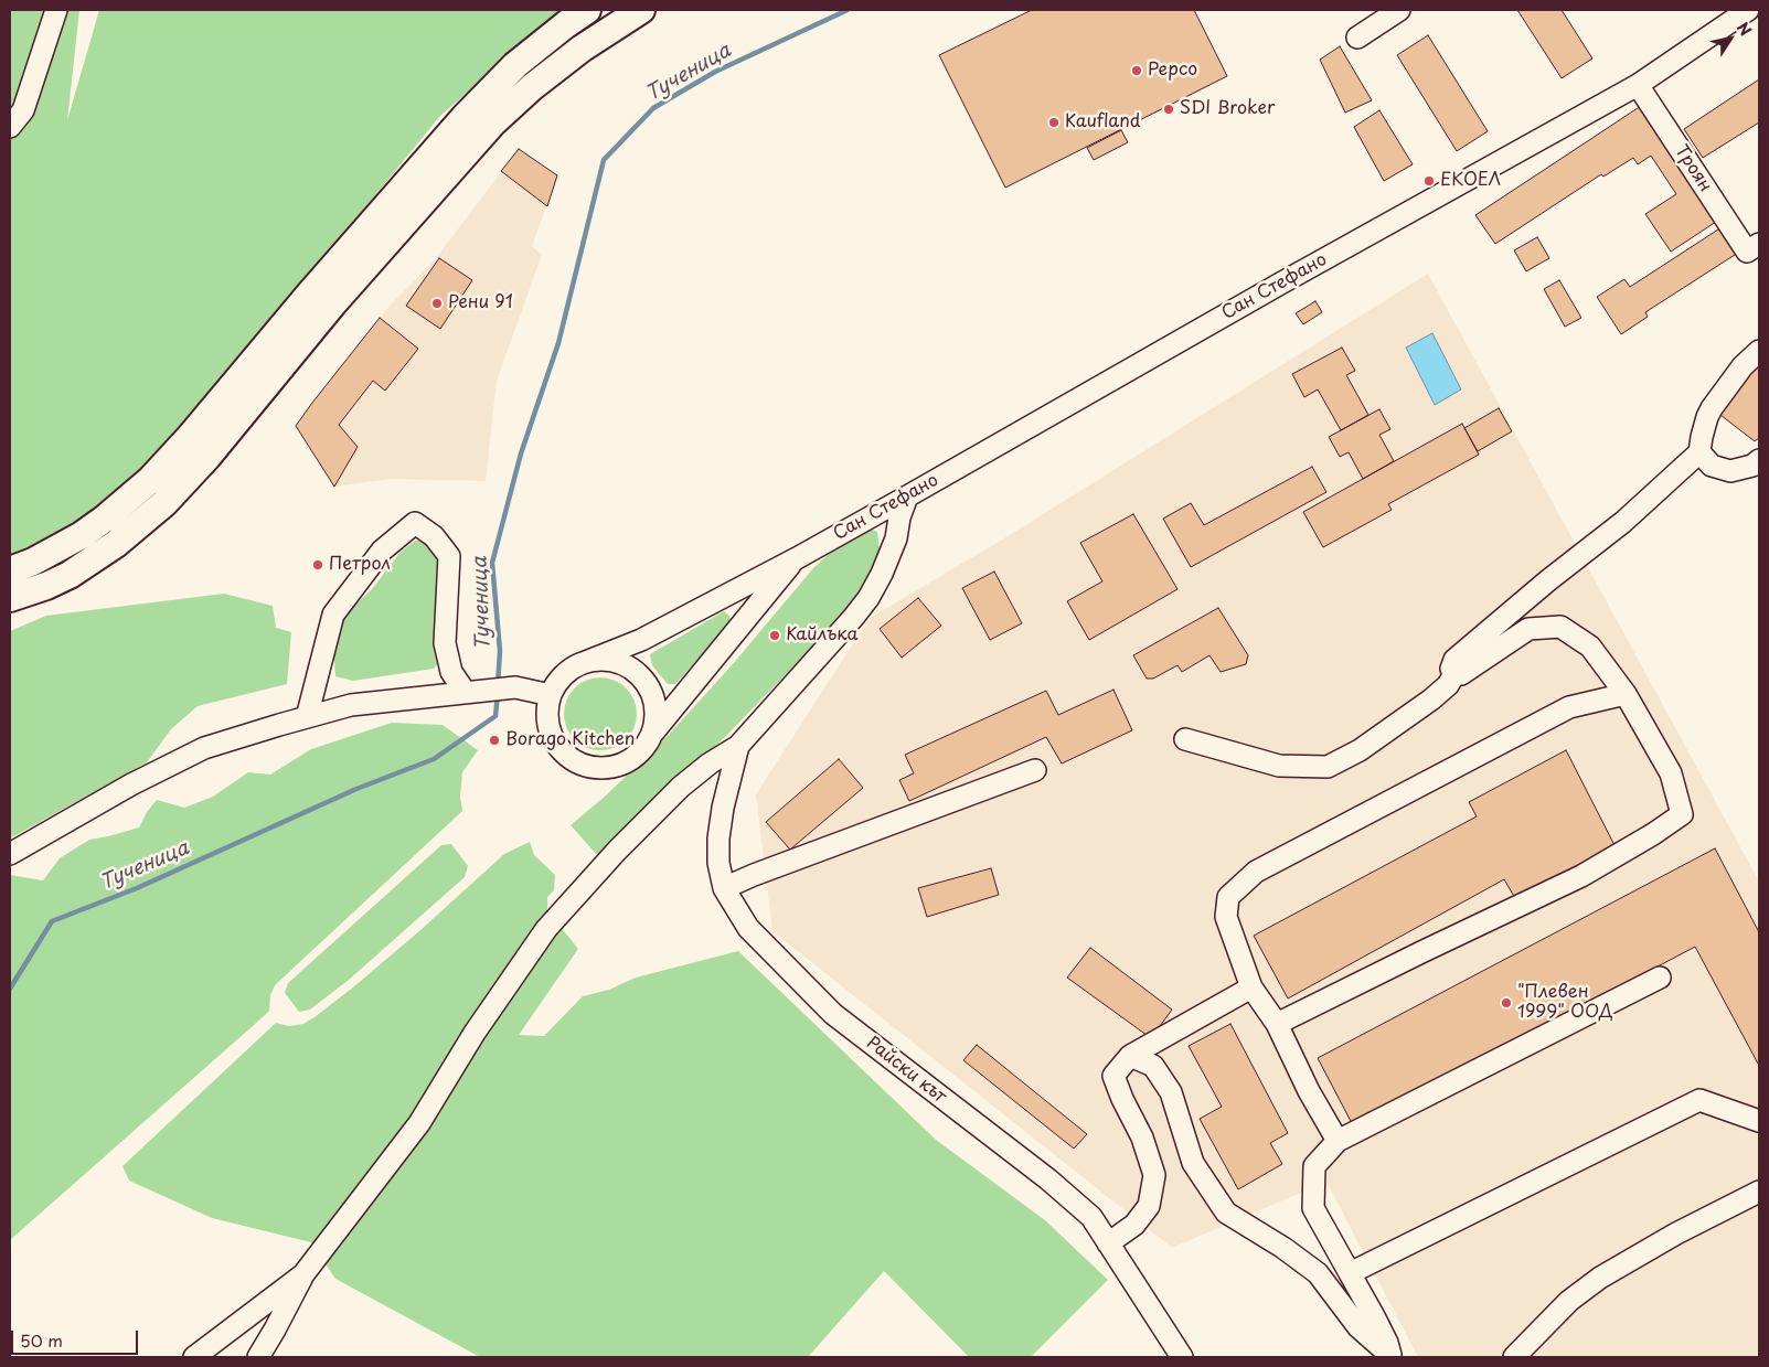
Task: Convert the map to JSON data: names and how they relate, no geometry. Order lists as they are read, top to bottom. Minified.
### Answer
{"streets":{"street":["Троян","Сан Стефано","Райски кът"]},"crossings":[["Троян","Сан Стефано"]],"water":["Тученица"],"places":["Pepco","SDI Broker","Kaufland","ЕКОЕЛ","Рени 91","Петрол","Кайлъка","Borago Kitchen","\"Плевен 1999\" ООД"],"scale_bar":"50 m","north":"top right"}
